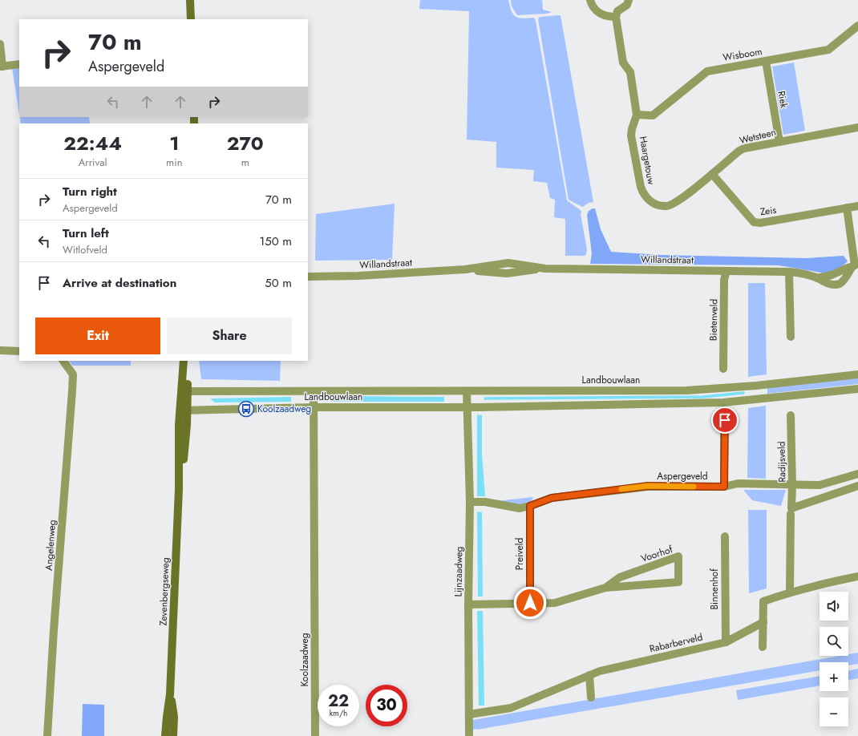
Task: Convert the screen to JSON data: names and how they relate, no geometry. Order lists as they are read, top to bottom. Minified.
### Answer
{"streets":{"street":["Wisboom","Riek","Wetsteen","Haargetouw","Zeis","Willandstraat","Bietenveld","Landbouwlaan","Radijsveld","Aspergeveld","Angelenweg","Preiveld","Voorhof","Lijnzaadweg","Binnenhof","Zevenbergseweg","Rabarberveld","Koolzaadweg"]},"crossings":[["Wisboom","Riek"],["Wisboom","Haargetouw"],["Riek","Wetsteen"],["Wetsteen","Haargetouw"],["Wetsteen","Zeis"],["Willandstraat","Bietenveld"],["Landbouwlaan","Lijnzaadweg"],["Landbouwlaan","Zevenbergseweg"],["Landbouwlaan","Koolzaadweg"],["Radijsveld","Aspergeveld"],["Aspergeveld","Preiveld"],["Aspergeveld","Lijnzaadweg"],["Preiveld","Voorhof"],["Voorhof","Lijnzaadweg"],["Lijnzaadweg","Rabarberveld"],["Binnenhof","Rabarberveld"]],"places":{"bus stop":["Koolzaadweg"]},"page":{"turn":["70 m","Aspergeveld"],"eta":["22:44","Arrival","1","min","270","m"],"list":[{"name":"Turn right","note":"Aspergeveld","value":"70 m"},{"name":"Turn left","note":"Witlofveld","value":"150 m"},{"name":"Arrive at destination","value":"50 m"}],"buttons":["Exit","Share"],"map_buttons":["+","−"],"speed":"22 km/h","limit":"30"}}
